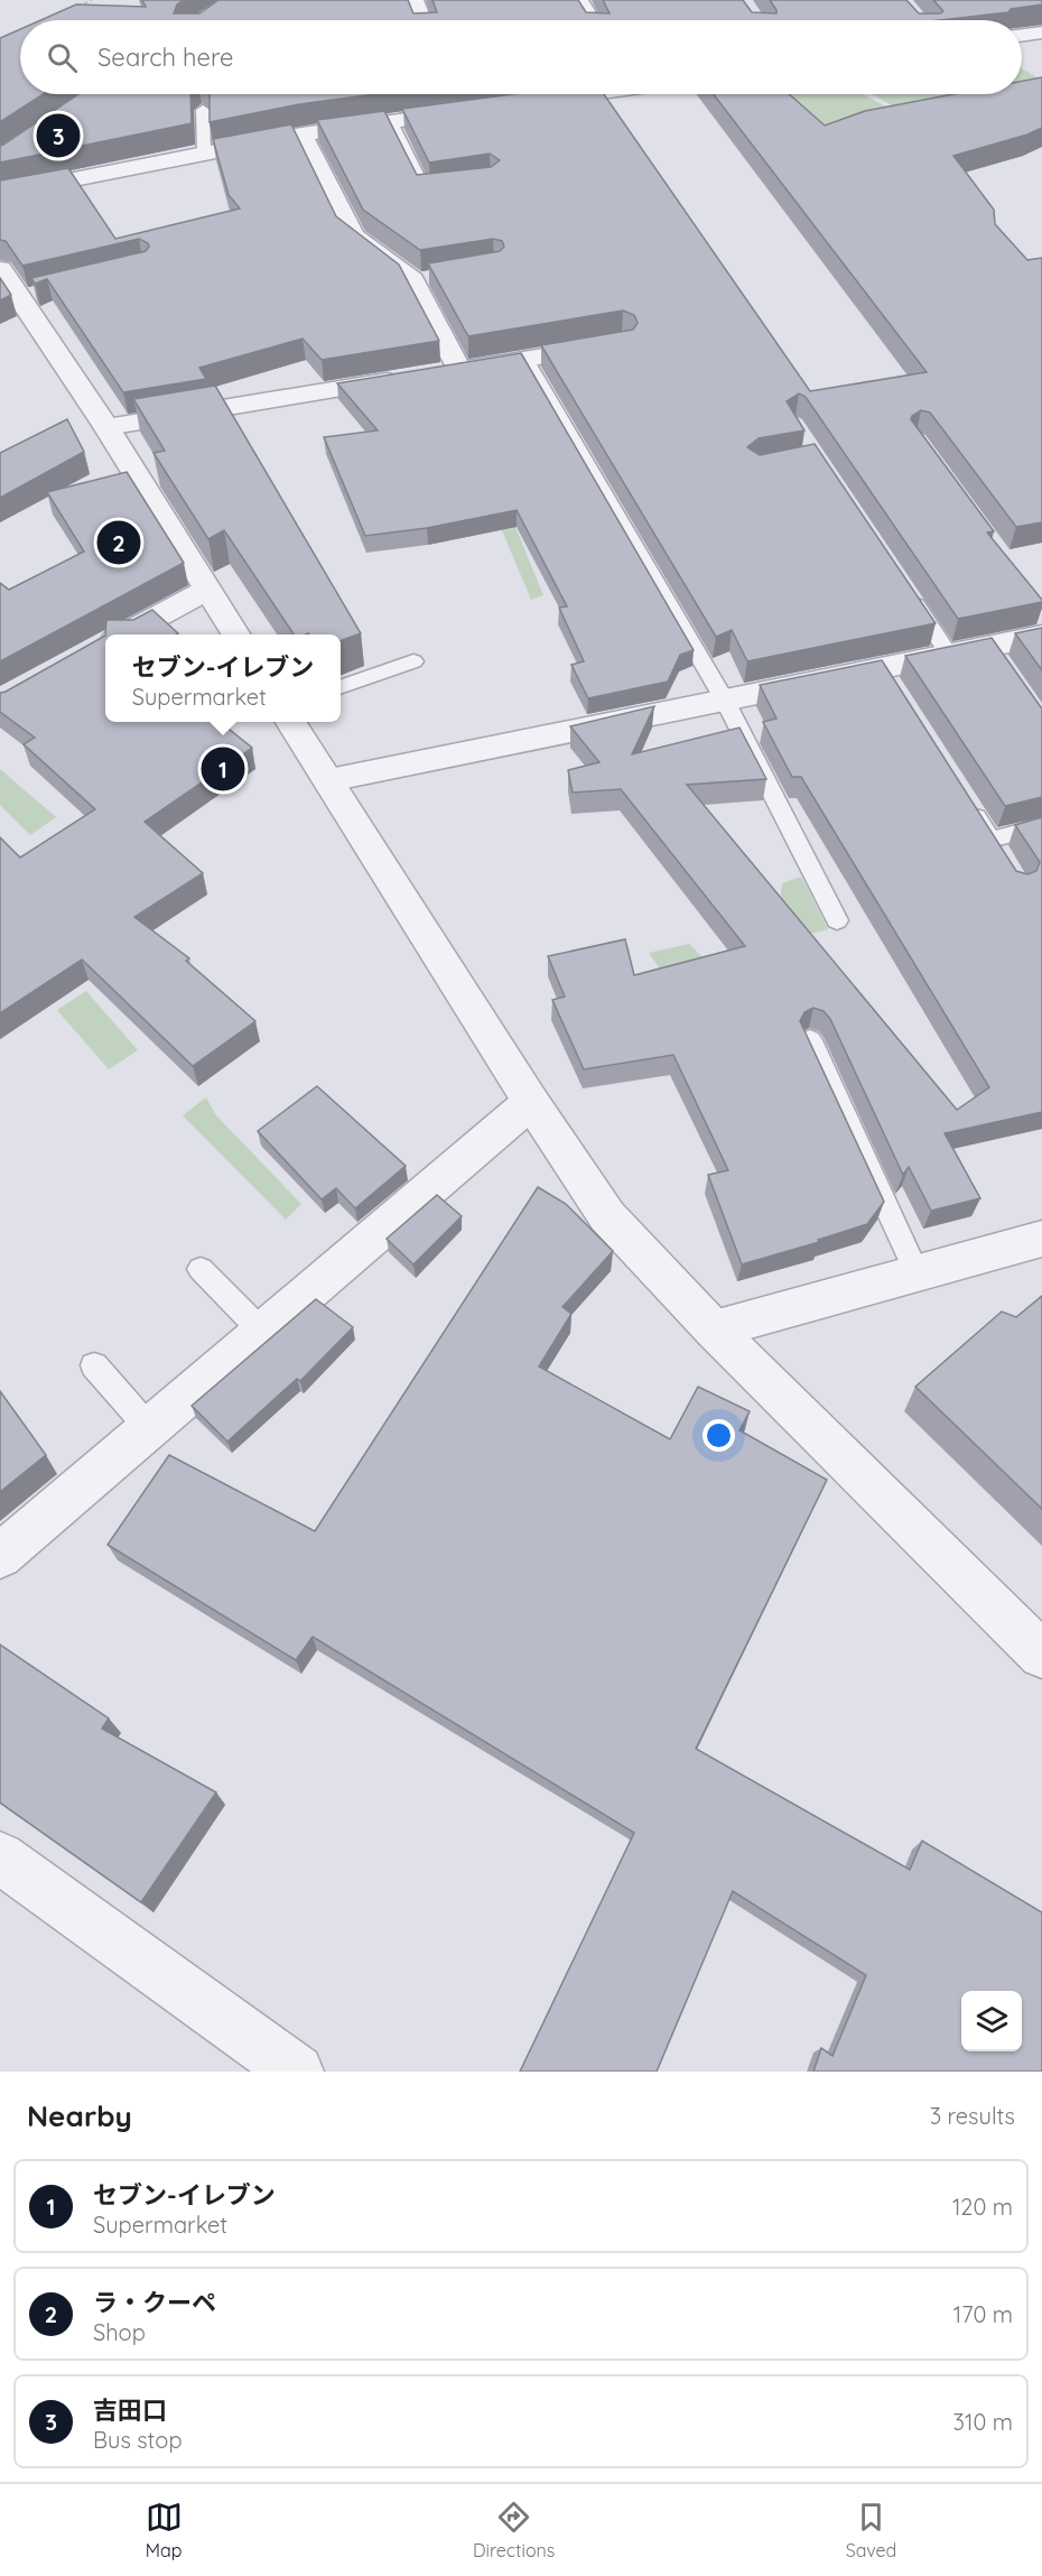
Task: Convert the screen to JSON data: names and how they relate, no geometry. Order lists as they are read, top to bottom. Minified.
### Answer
{"page":{"search":"Search here","pins":["3","2","1"],"popup":["セブン-イレブン","Supermarket"],"heading":["Nearby","3 results"],"list":[{"mark":"1","name":"セブン-イレブン","note":"Supermarket","value":"120 m"},{"mark":"2","name":"ラ・クーペ","note":"Shop","value":"170 m"},{"mark":"3","name":"吉田口","note":"Bus stop","value":"310 m"}],"nav":["Map","Directions","Saved"]}}
